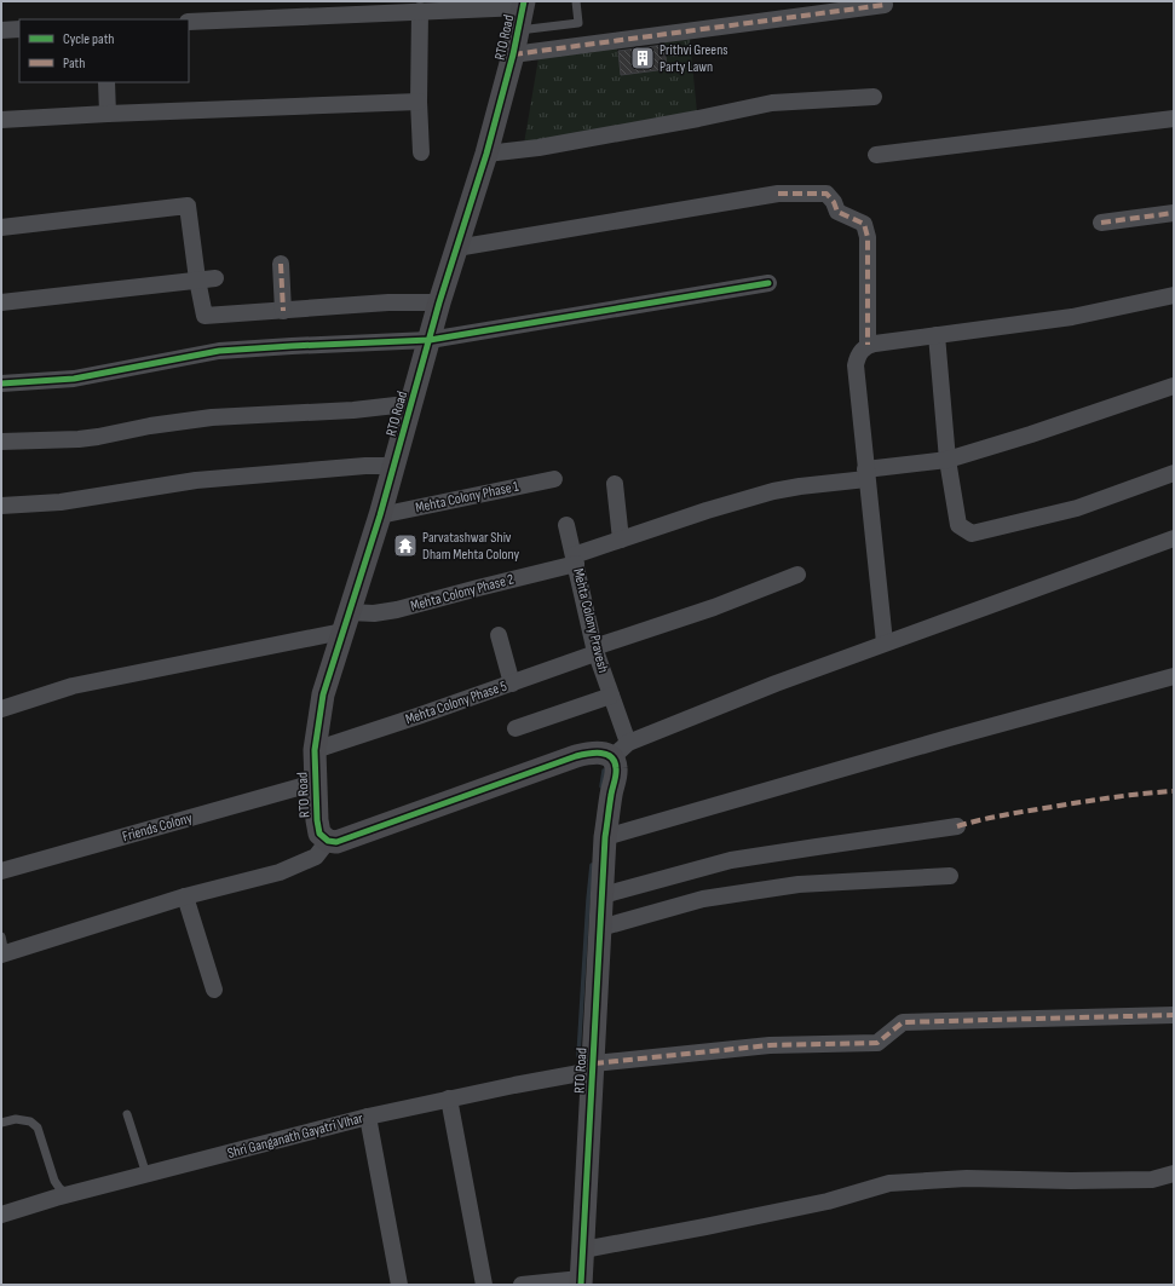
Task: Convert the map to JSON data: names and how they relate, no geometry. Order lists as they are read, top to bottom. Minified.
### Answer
{"streets":{"street":["RTO Road","Mehta Colony Phase 1","Mehta Colony Phase 2","Mehta Colony Pravesh","Mehta Colony Phase 5","Friends Colony","Shri Ganganath Gayatri VIhar"]},"crossings":[["RTO Road","Mehta Colony Phase 1"],["RTO Road","Mehta Colony Phase 2"],["RTO Road","Mehta Colony Pravesh"],["RTO Road","Mehta Colony Phase 5"],["RTO Road","Friends Colony"],["RTO Road","Shri Ganganath Gayatri VIhar"],["Mehta Colony Phase 2","Mehta Colony Pravesh"],["Mehta Colony Pravesh","Mehta Colony Phase 5"]],"places":{"building":["Prithvi Greens Party Lawn"],"temple":["Parvatashwar Shiv Dham Mehta Colony"]},"legend":["Cycle path","Path"]}
